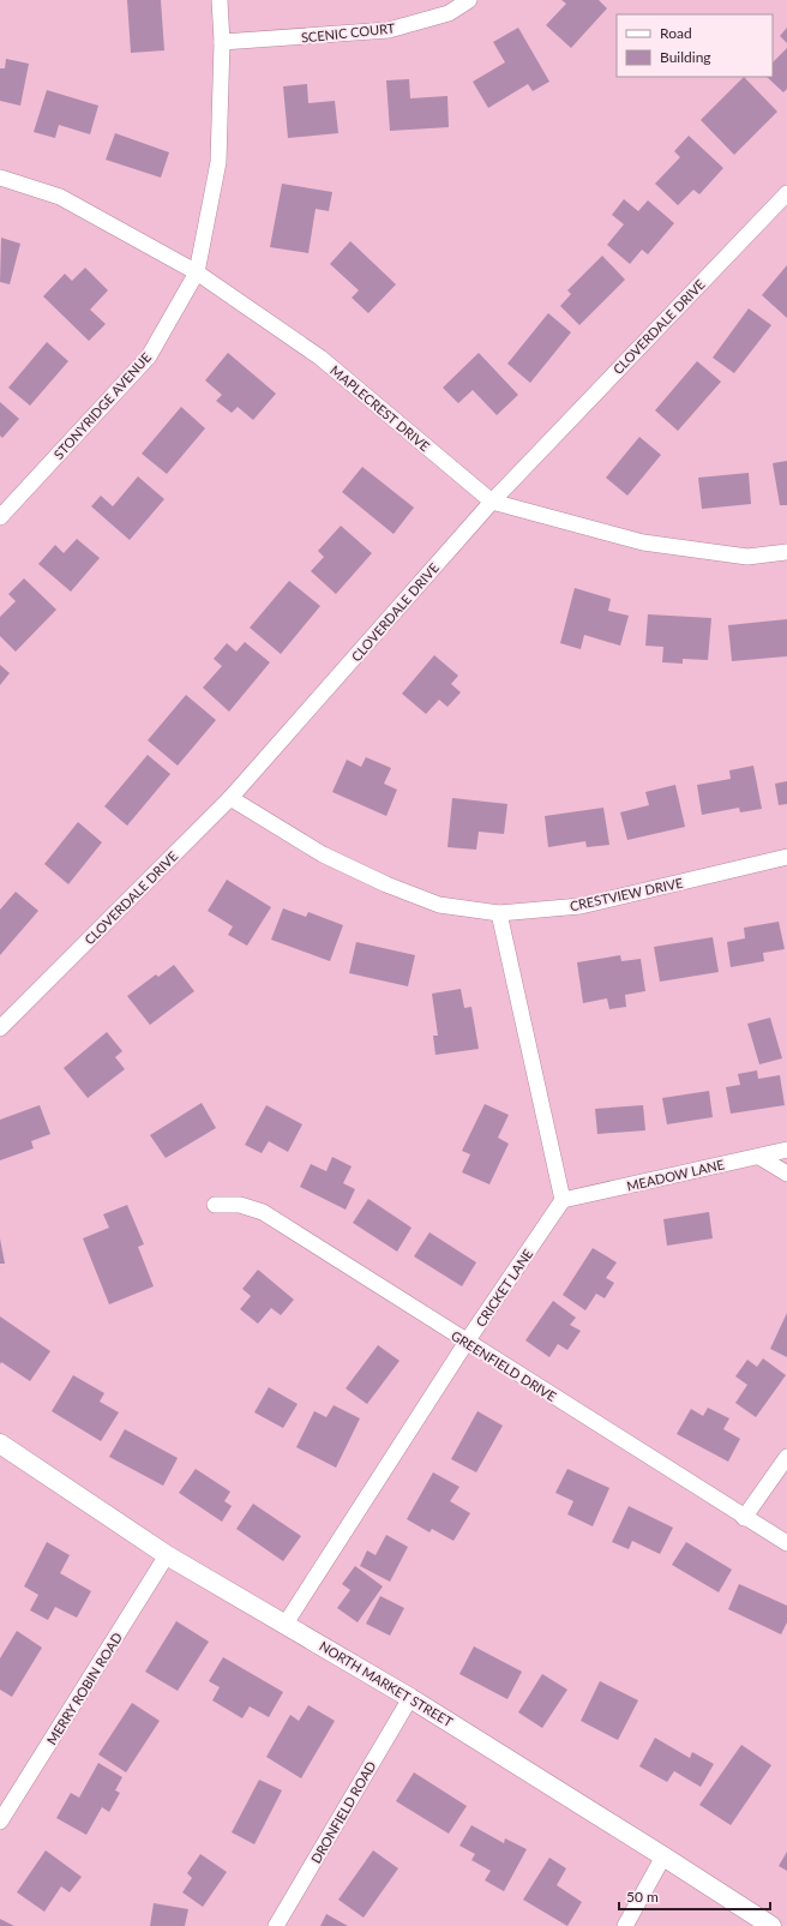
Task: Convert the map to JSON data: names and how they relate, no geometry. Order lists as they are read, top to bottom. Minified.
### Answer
{"streets":{"street":["SCENIC COURT","CLOVERDALE DRIVE","STONYRIDGE AVENUE","MAPLECREST DRIVE","CRESTVIEW DRIVE","MEADOW LANE","CRICKET LANE","GREENFIELD DRIVE","NORTH MARKET STREET","MERRY ROBIN ROAD","DRONFIELD ROAD"]},"crossings":[["SCENIC COURT","STONYRIDGE AVENUE"],["CLOVERDALE DRIVE","MAPLECREST DRIVE"],["CLOVERDALE DRIVE","CRESTVIEW DRIVE"],["STONYRIDGE AVENUE","MAPLECREST DRIVE"],["MEADOW LANE","CRICKET LANE"],["CRICKET LANE","GREENFIELD DRIVE"],["CRICKET LANE","NORTH MARKET STREET"],["NORTH MARKET STREET","MERRY ROBIN ROAD"],["NORTH MARKET STREET","DRONFIELD ROAD"]],"legend":["Road","Building"],"scale_bar":"50 m"}
